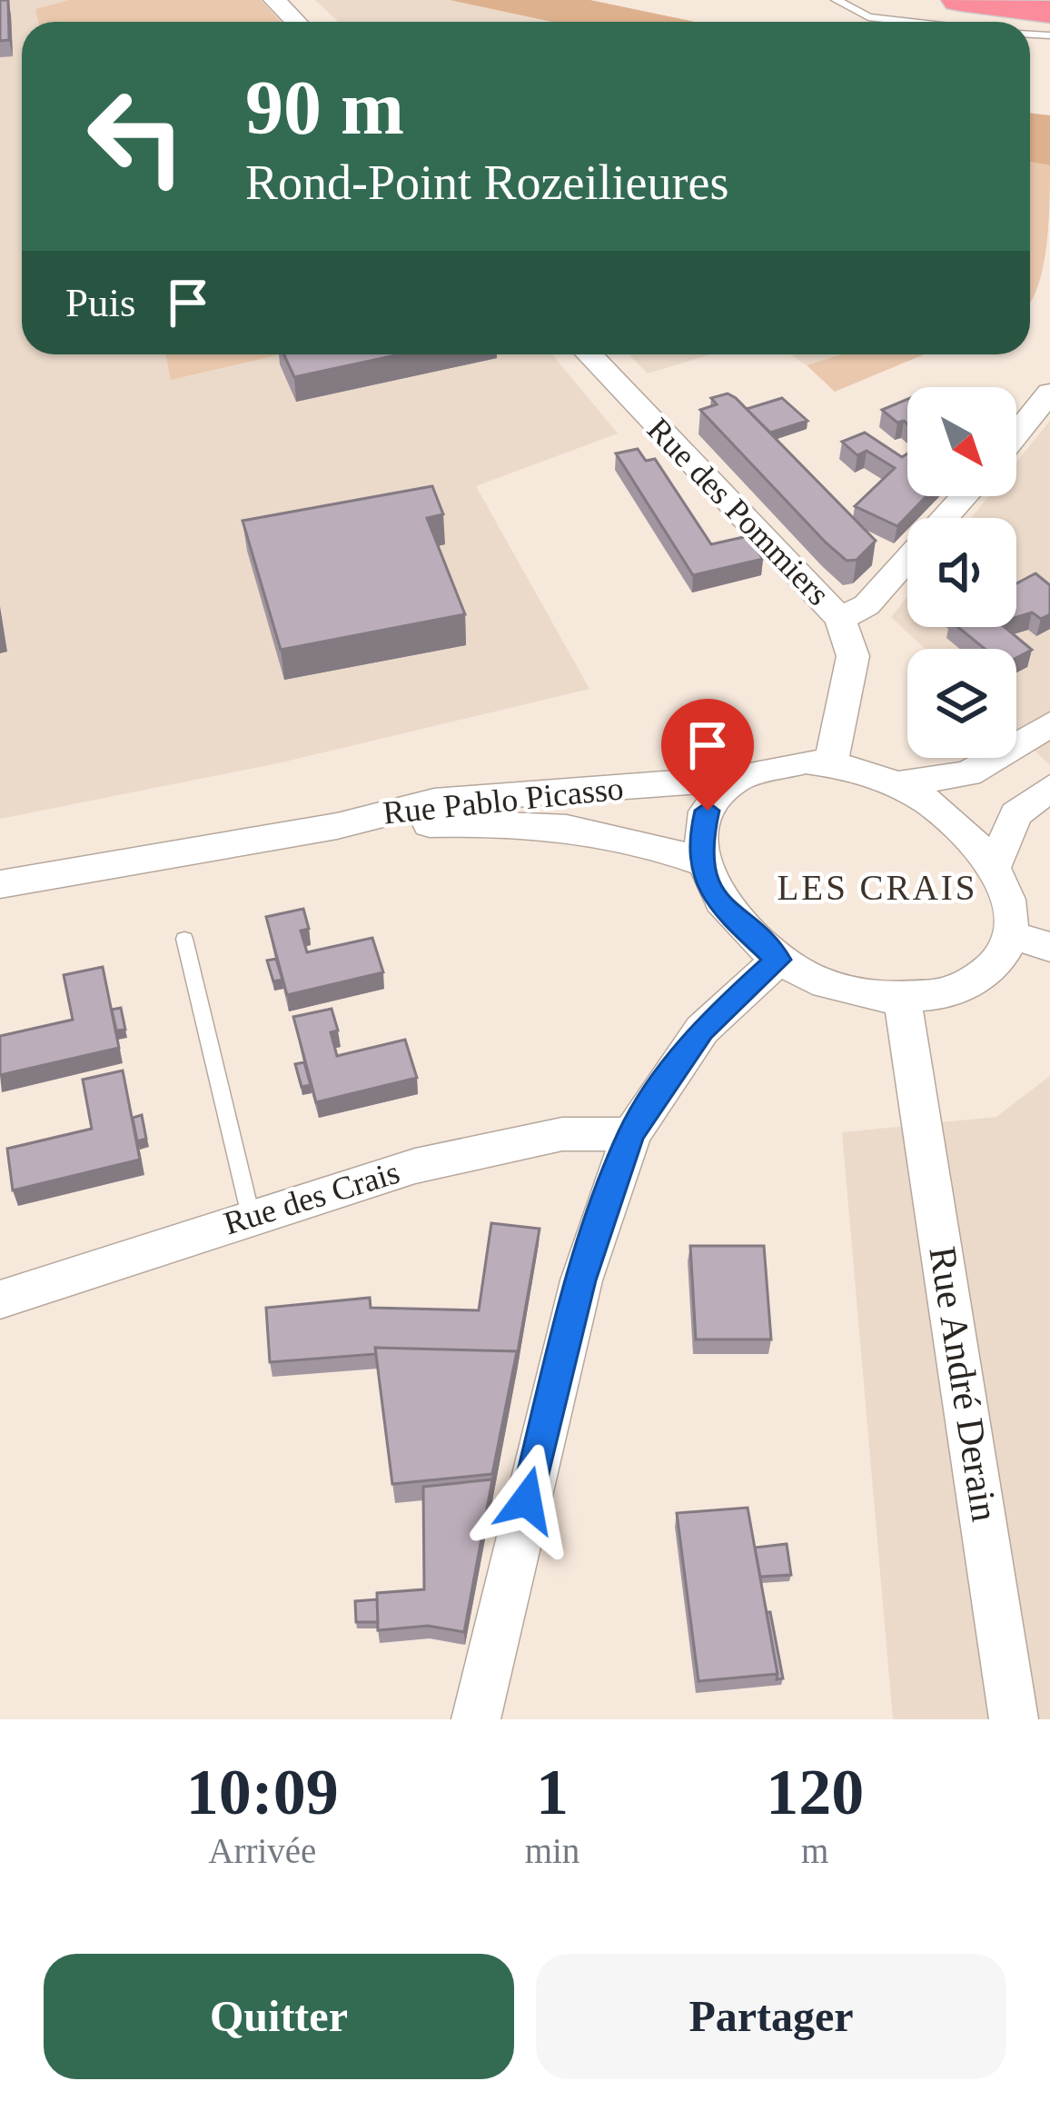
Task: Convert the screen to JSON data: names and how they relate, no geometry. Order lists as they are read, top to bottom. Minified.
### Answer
{"streets":{"street":["Rue des Pommiers","Rue Pablo Picasso","Rue des Crais","Rue André Derain"]},"crossings":[["Rue des Pommiers","Rue Pablo Picasso"],["Rue des Pommiers","Rue André Derain"],["Rue Pablo Picasso","Rue André Derain"]],"districts":["LES CRAIS"],"north":"bottom right","page":{"turn":["90 m","Rond-Point Rozeilieures"],"then":"Puis","eta":["10:09","Arrivée","1","min","120","m"],"buttons":["Quitter","Partager"]}}
